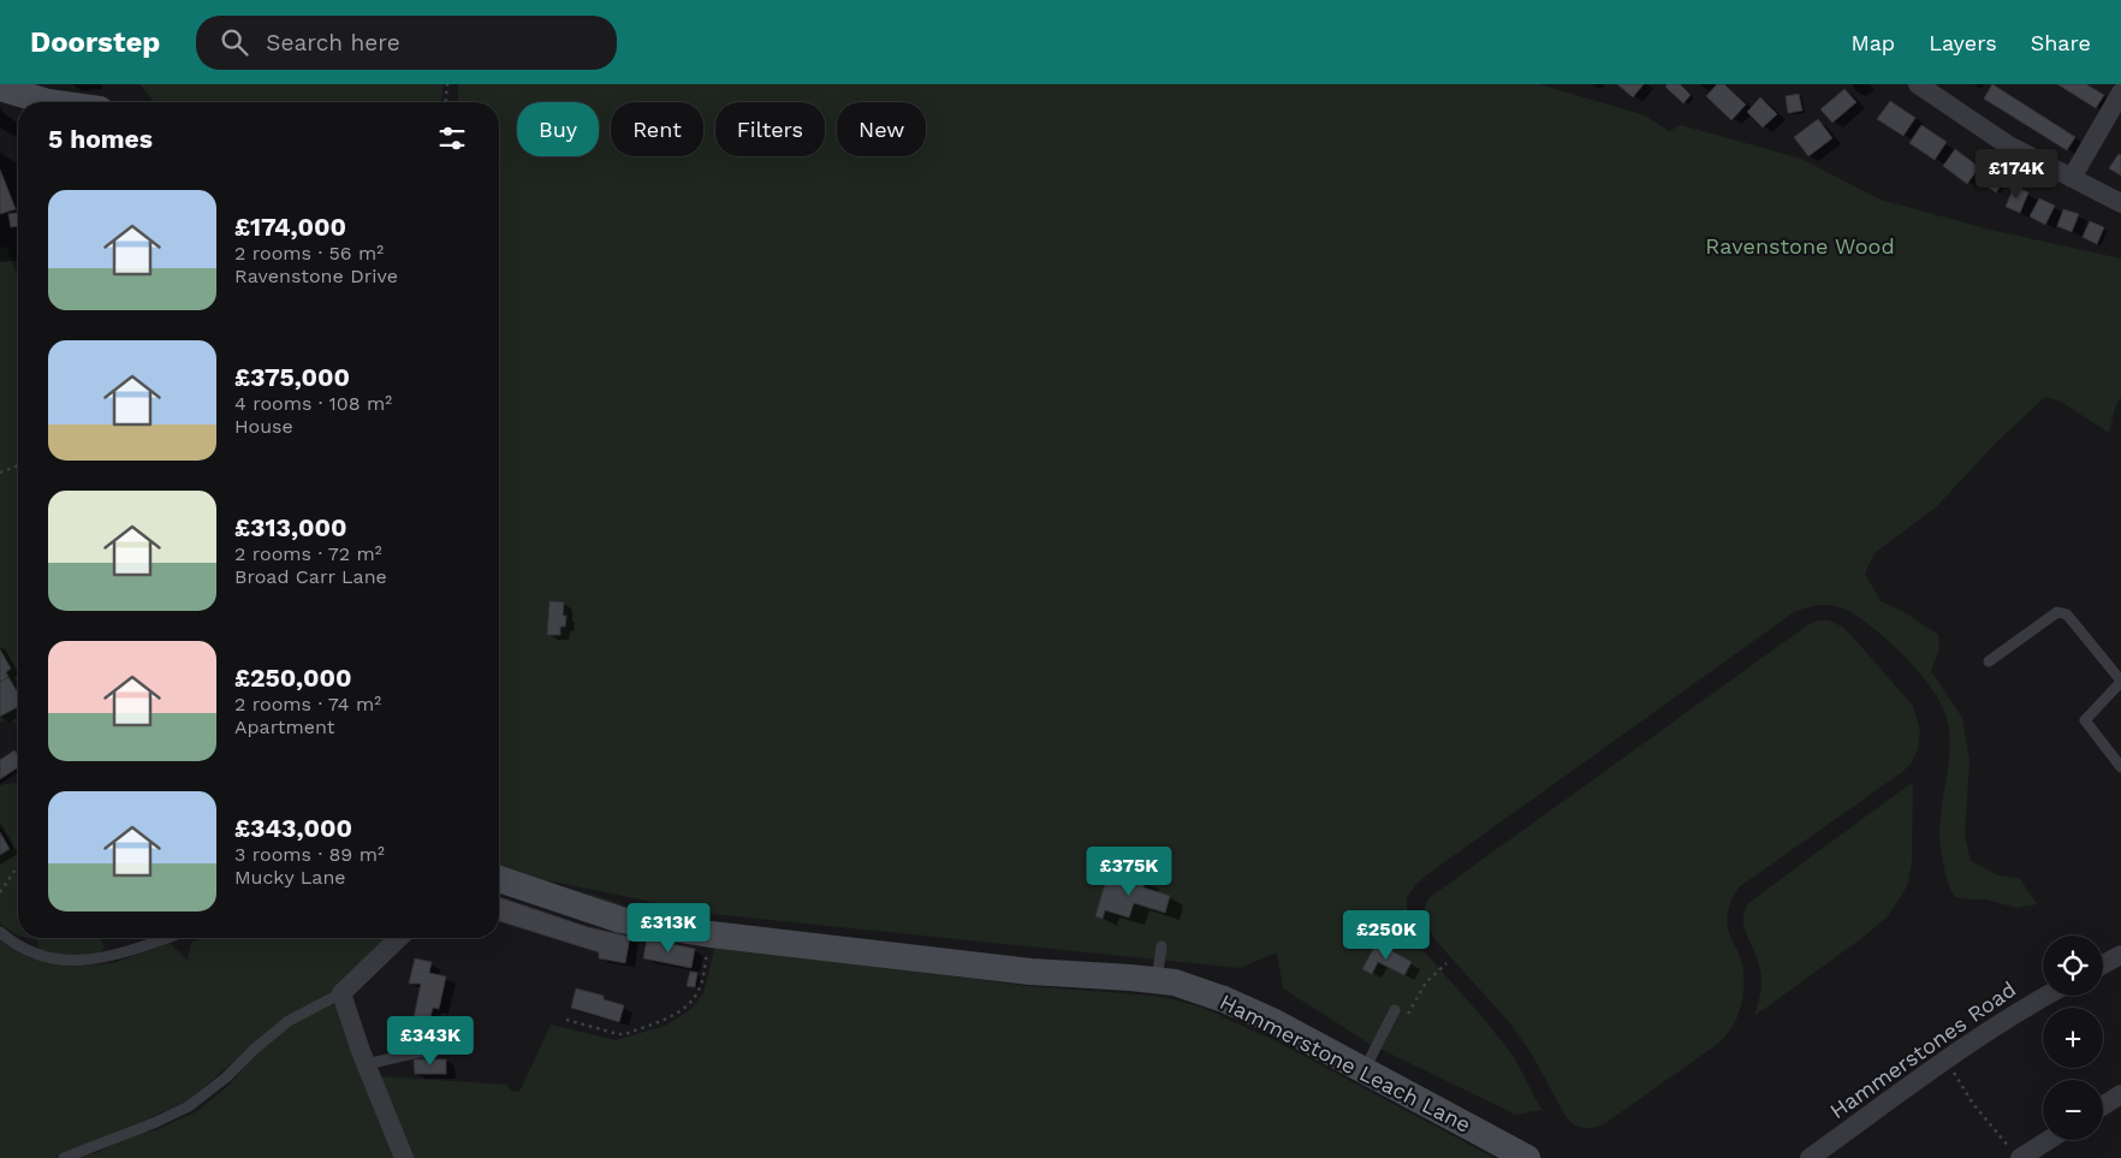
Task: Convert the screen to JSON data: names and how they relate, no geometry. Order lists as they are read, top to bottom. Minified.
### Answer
{"streets":{"street":["Hammerstones Road","Hammerstone Leach Lane"]},"parks":["Ravenstone Wood"],"page":{"header":"Doorstep","search":"Search here","nav":["Map","Layers","Share"],"chip":["Buy","Rent","Filters","New"],"heading":"5 homes","price":["£174K","£375K","£313K","£250K","£343K"],"list":[{"name":"£174,000","note":"2 rooms · 56 m² · Ravenstone Drive"},{"name":"£375,000","note":"4 rooms · 108 m² · House"},{"name":"£313,000","note":"2 rooms · 72 m² · Broad Carr Lane"},{"name":"£250,000","note":"2 rooms · 74 m² · Apartment"},{"name":"£343,000","note":"3 rooms · 89 m² · Mucky Lane"}],"map_buttons":["+","−"]}}
